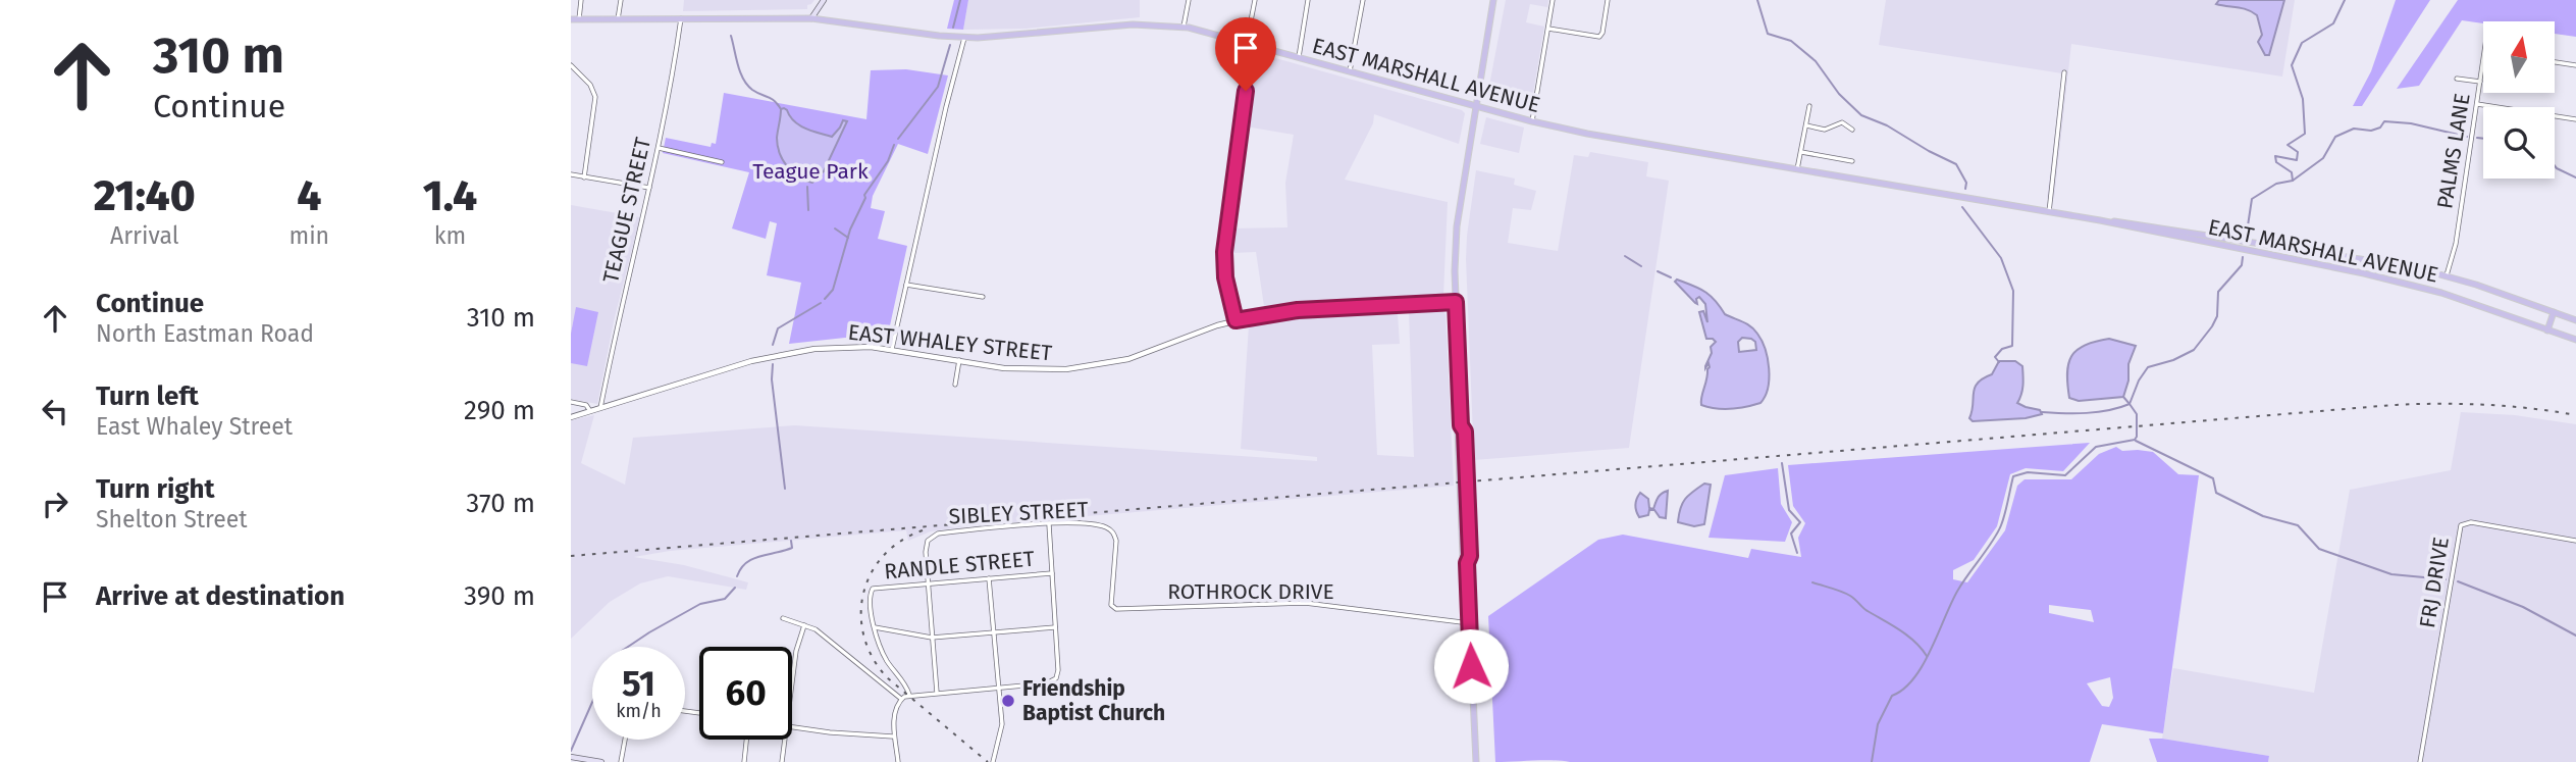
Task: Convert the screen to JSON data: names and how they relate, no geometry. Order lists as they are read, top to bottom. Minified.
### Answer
{"streets":{"main road":["EAST MARSHALL AVENUE"],"street":["PALMS LANE","TEAGUE STREET","EAST WHALEY STREET","SIBLEY STREET","RANDLE STREET","FRJ DRIVE","ROTHROCK DRIVE"]},"crossings":[["EAST MARSHALL AVENUE","PALMS LANE"],["EAST MARSHALL AVENUE","TEAGUE STREET"],["TEAGUE STREET","EAST WHALEY STREET"],["SIBLEY STREET","RANDLE STREET"],["SIBLEY STREET","ROTHROCK DRIVE"]],"parks":["Teague Park"],"places":["Friendship Baptist Church"],"north":"top","page":{"turn":["310 m","Continue"],"eta":["21:40","Arrival","4","min","1.4","km"],"list":[{"name":"Continue","note":"North Eastman Road","value":"310 m"},{"name":"Turn left","note":"East Whaley Street","value":"290 m"},{"name":"Turn right","note":"Shelton Street","value":"370 m"},{"name":"Arrive at destination","value":"390 m"}],"speed":"51 km/h","limit":"60"}}
